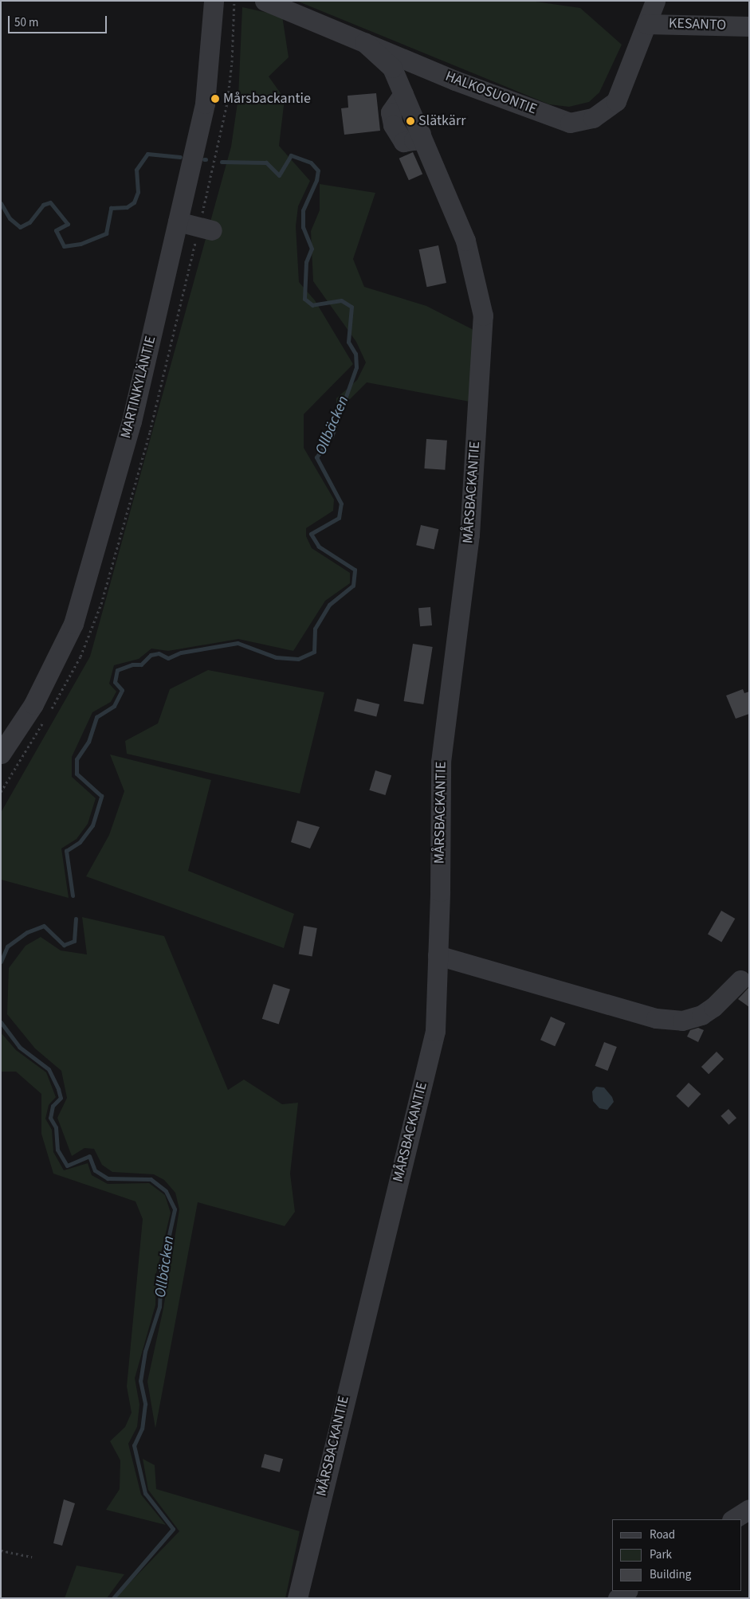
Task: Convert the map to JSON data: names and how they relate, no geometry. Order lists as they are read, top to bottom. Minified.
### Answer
{"streets":{"street":["KESANTO","HALKOSUONTIE","MARTINKYLÄNTIE","MÅRSBACKANTIE"]},"crossings":[["KESANTO","HALKOSUONTIE"],["HALKOSUONTIE","MÅRSBACKANTIE"]],"water":["Ollbäcken"],"places":["Mårsbackantie","Slätkärr"],"legend":["Road","Park","Building"],"scale_bar":"50 m"}
